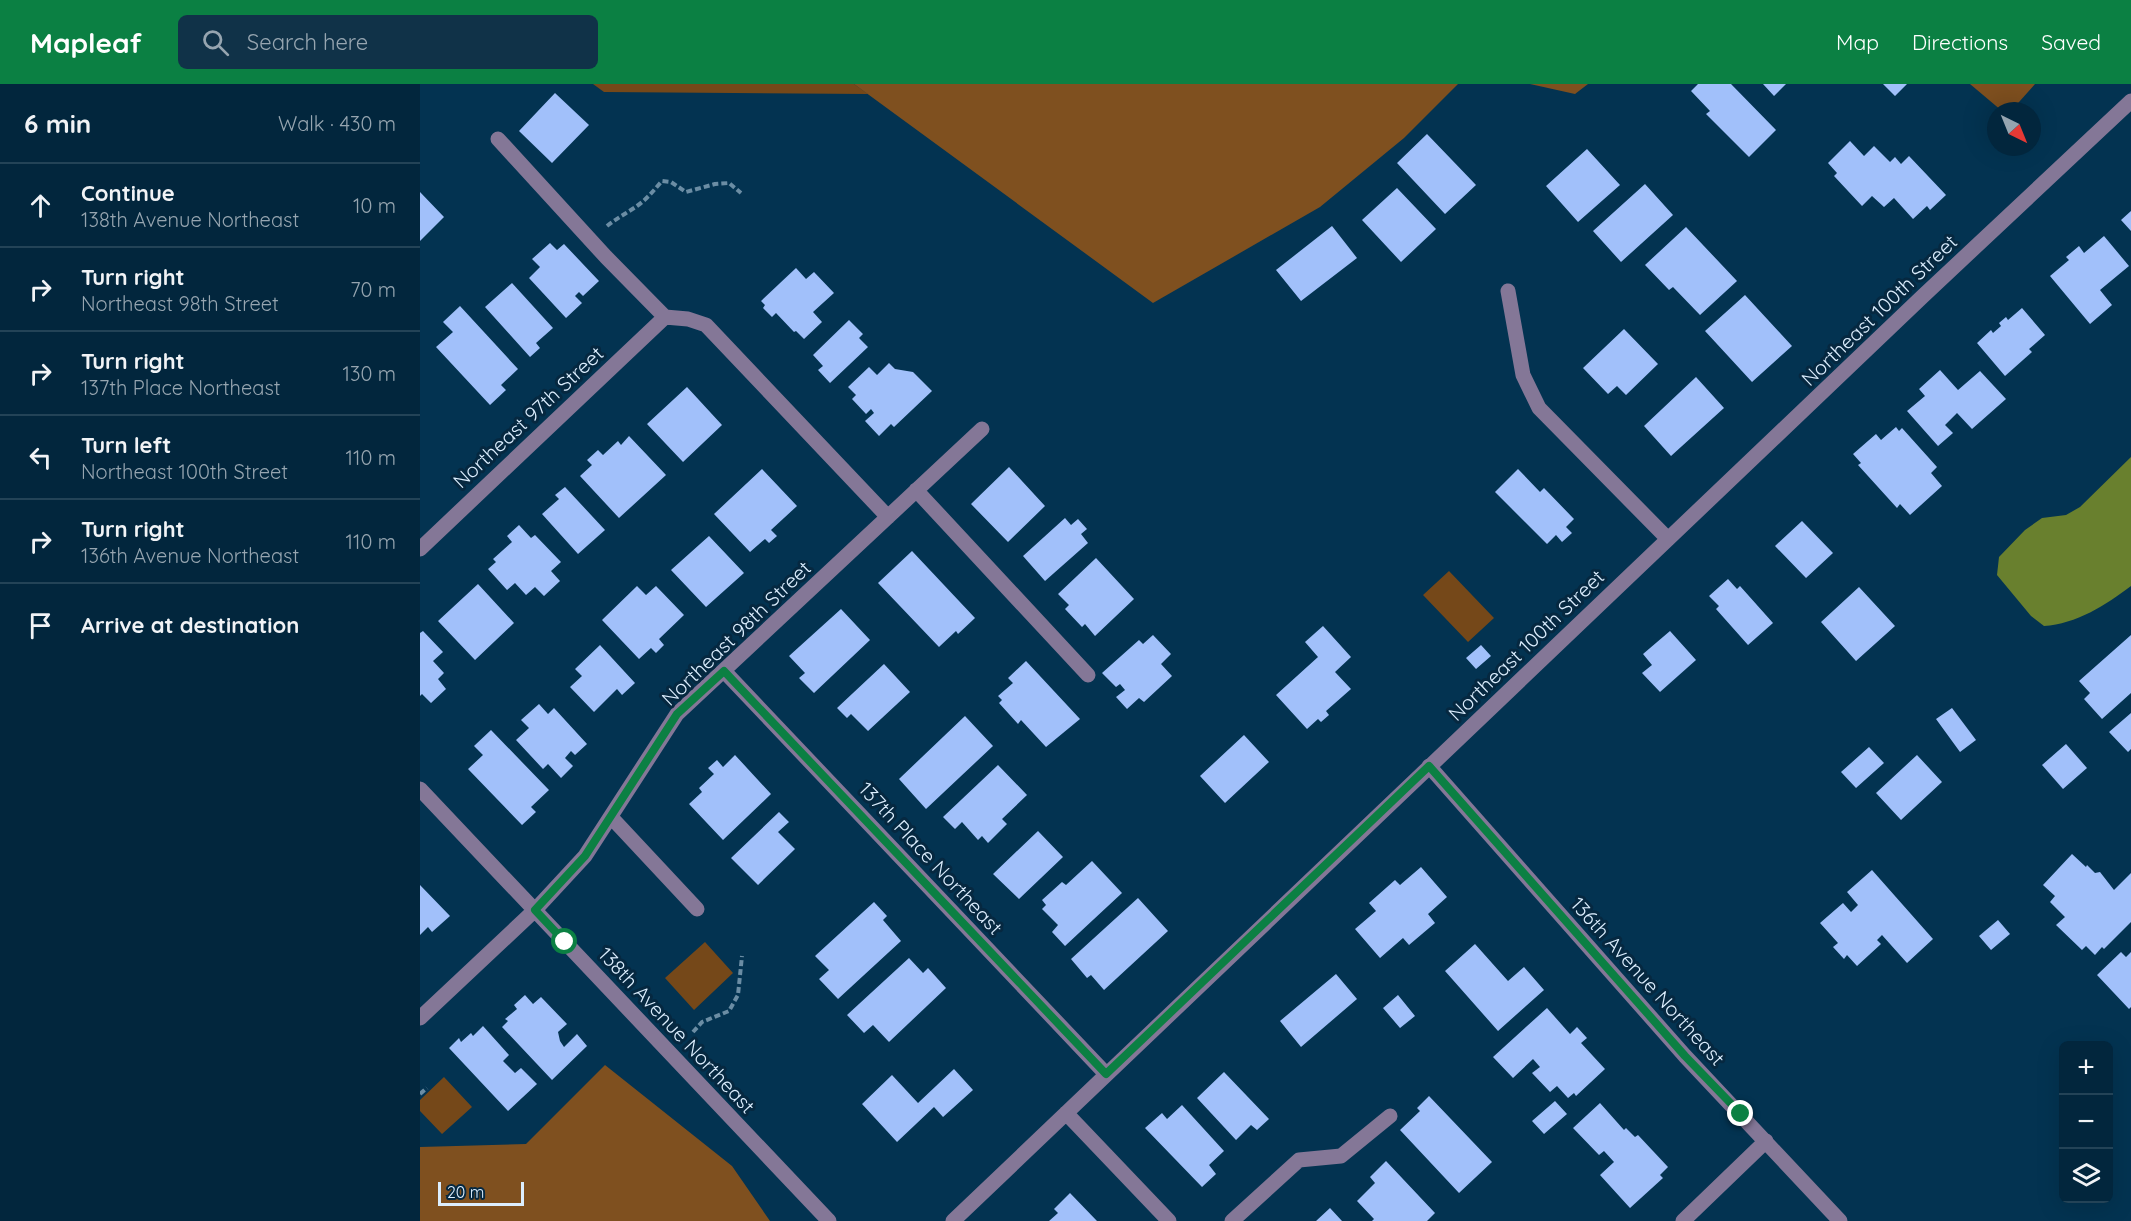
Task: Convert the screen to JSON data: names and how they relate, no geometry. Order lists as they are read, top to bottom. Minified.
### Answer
{"streets":{"street":["Northeast 100th Street","Northeast 97th Street","Northeast 98th Street","137th Place Northeast","136th Avenue Northeast","138th Avenue Northeast"]},"crossings":[["Northeast 100th Street","137th Place Northeast"],["Northeast 100th Street","136th Avenue Northeast"],["Northeast 98th Street","137th Place Northeast"],["Northeast 98th Street","138th Avenue Northeast"]],"scale_bar":"20 m","north":"bottom right","page":{"header":"Mapleaf","search":"Search here","nav":["Map","Directions","Saved"],"heading":["6 min","Walk · 430 m"],"list":[["Continue","138th Avenue Northeast","10 m"],["Turn right","Northeast 98th Street","70 m"],["Turn right","137th Place Northeast","130 m"],["Turn left","Northeast 100th Street","110 m"],["Turn right","136th Avenue Northeast","110 m"],"Arrive at destination"],"map_buttons":["+","−"],"scale":"20 m"}}
